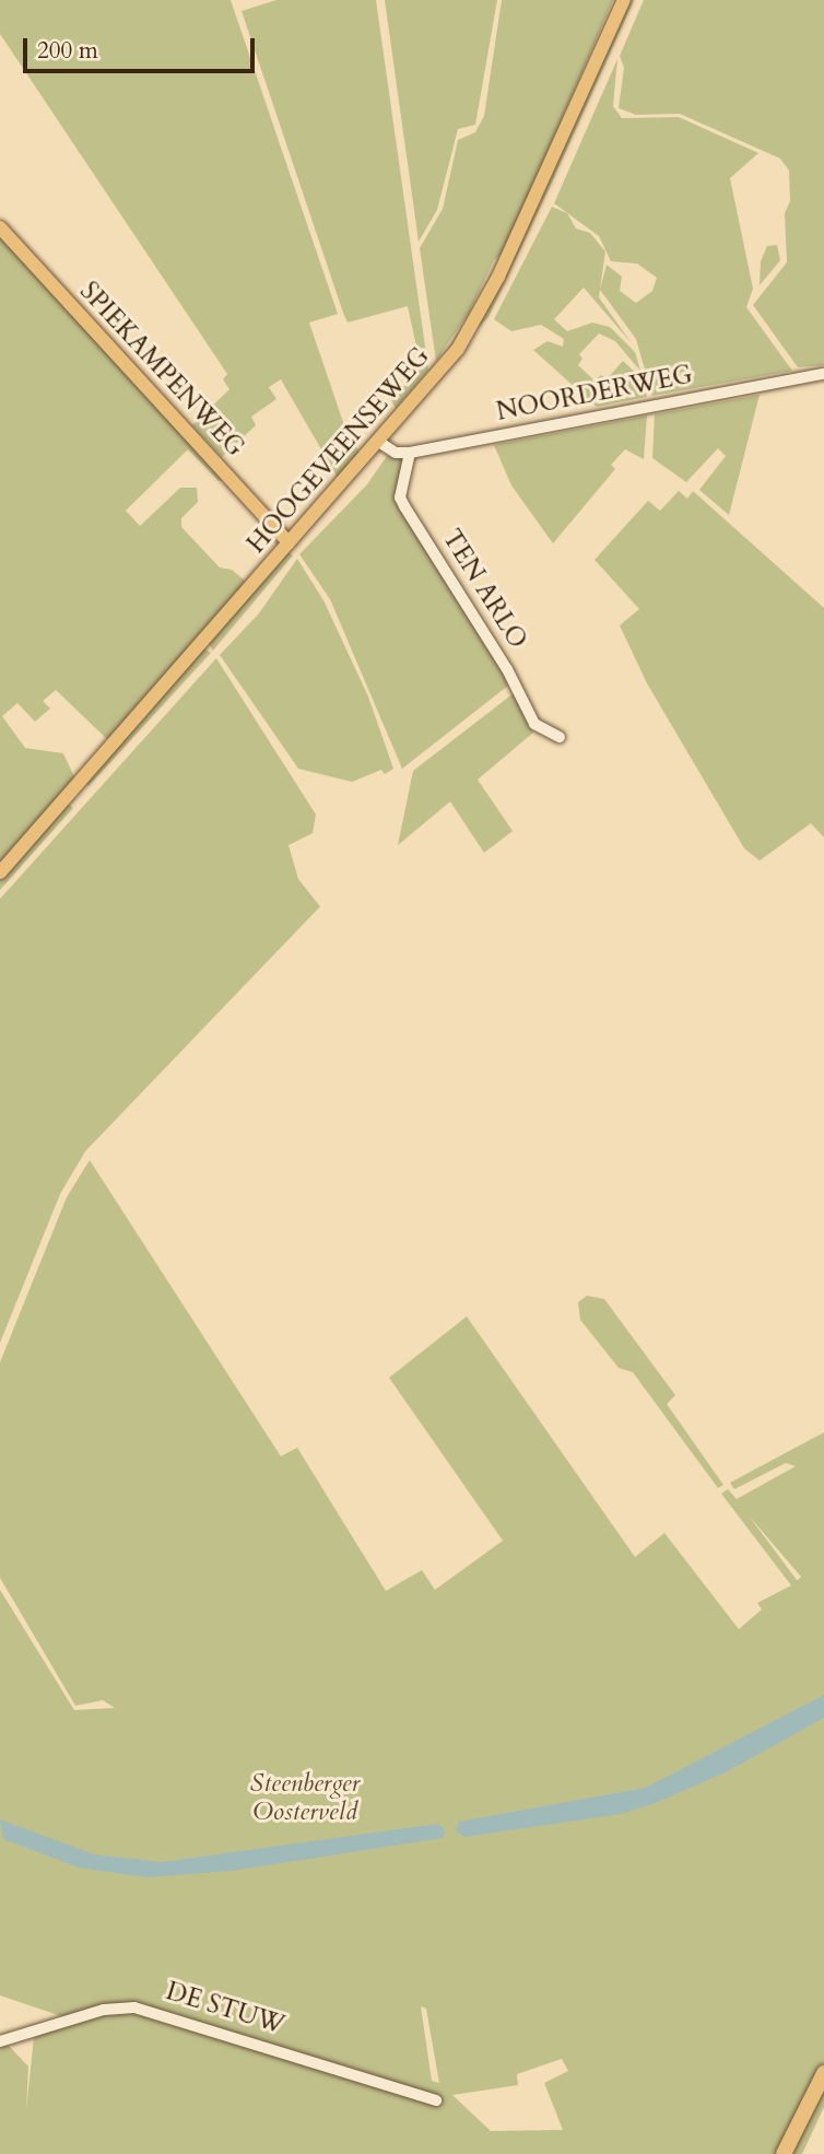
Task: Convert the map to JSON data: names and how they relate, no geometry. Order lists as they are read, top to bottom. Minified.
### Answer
{"streets":{"main road":["SPIEKAMPENWEG","HOOGEVEENSEWEG"],"street":["NOORDERWEG","TEN ARLO","DE STUW"]},"crossings":[["SPIEKAMPENWEG","HOOGEVEENSEWEG"],["NOORDERWEG","TEN ARLO"]],"parks":["Steenberger Oosterveld"],"scale_bar":"200 m"}
